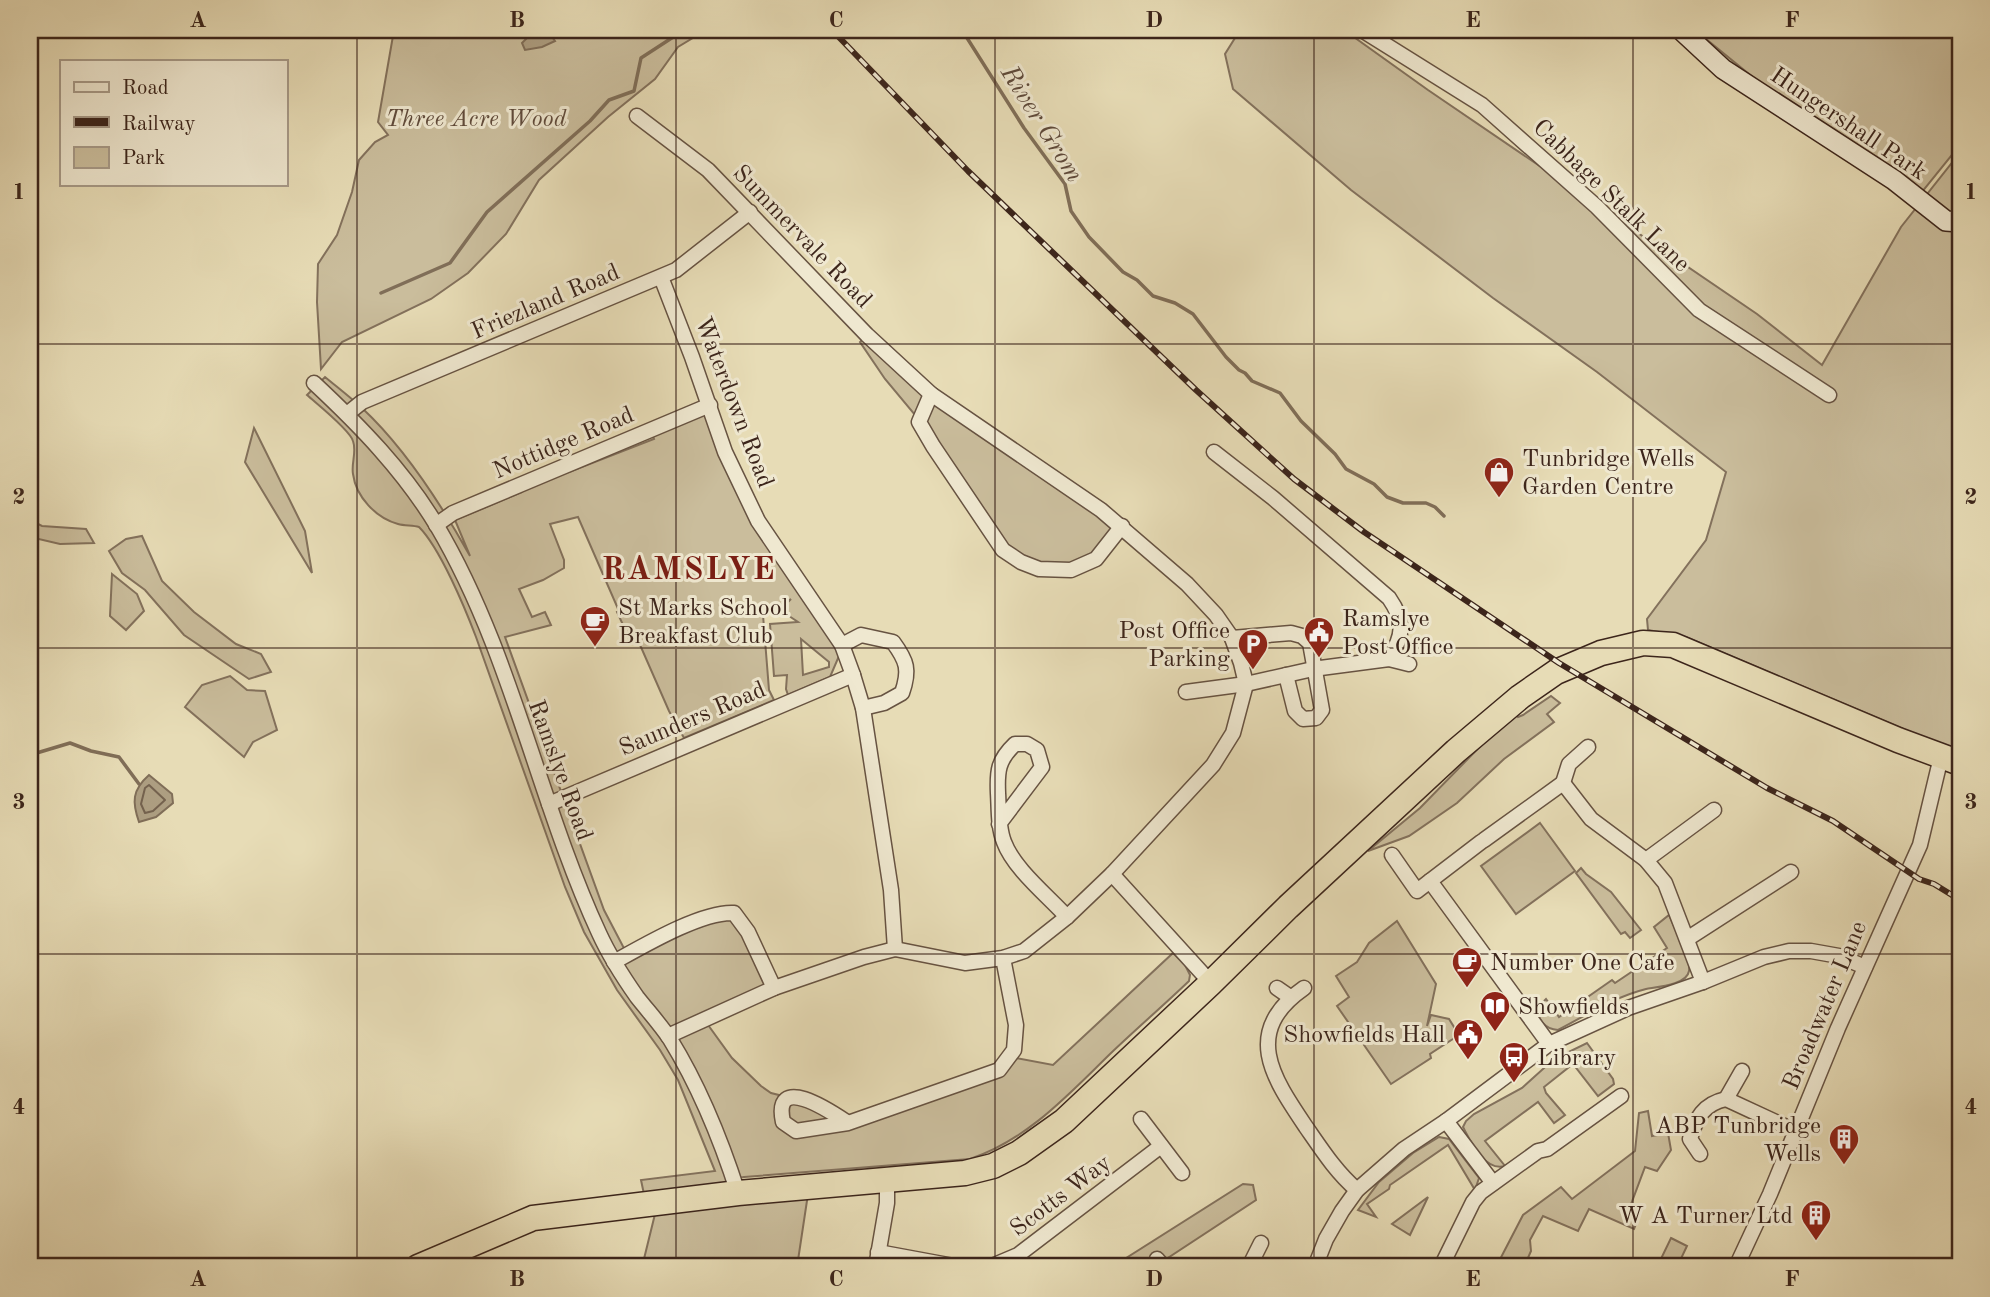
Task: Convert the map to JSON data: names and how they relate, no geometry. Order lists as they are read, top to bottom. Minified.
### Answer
{"streets":{"street":["Hungershall Park","Cabbage Stalk Lane","Summervale Road","Friezland Road","Waterdown Road","Nottidge Road","Saunders Road","Ramslye Road","Broadwater Lane","Scotts Way"]},"crossings":[["Summervale Road","Friezland Road"],["Friezland Road","Waterdown Road"],["Friezland Road","Ramslye Road"],["Waterdown Road","Nottidge Road"],["Waterdown Road","Saunders Road"],["Nottidge Road","Ramslye Road"],["Saunders Road","Ramslye Road"]],"districts":["RAMSLYE"],"water":["River Grom"],"parks":["Three Acre Wood"],"places":{"shop":["Tunbridge Wells Garden Centre"],"cafe":["St Marks School Breakfast Club","Number One Cafe"],"public building":["Ramslye Post Office","Showfields Hall"],"parking":["Post Office Parking"],"library":["Showfields"],"bus stop":["Library"],"building":["ABP Tunbridge Wells","W A Turner Ltd"]},"legend":["Road","Railway","Park"],"grid":{"columns":["A","B","C","D","E","F"],"rows":["1","2","3","4"]}}
